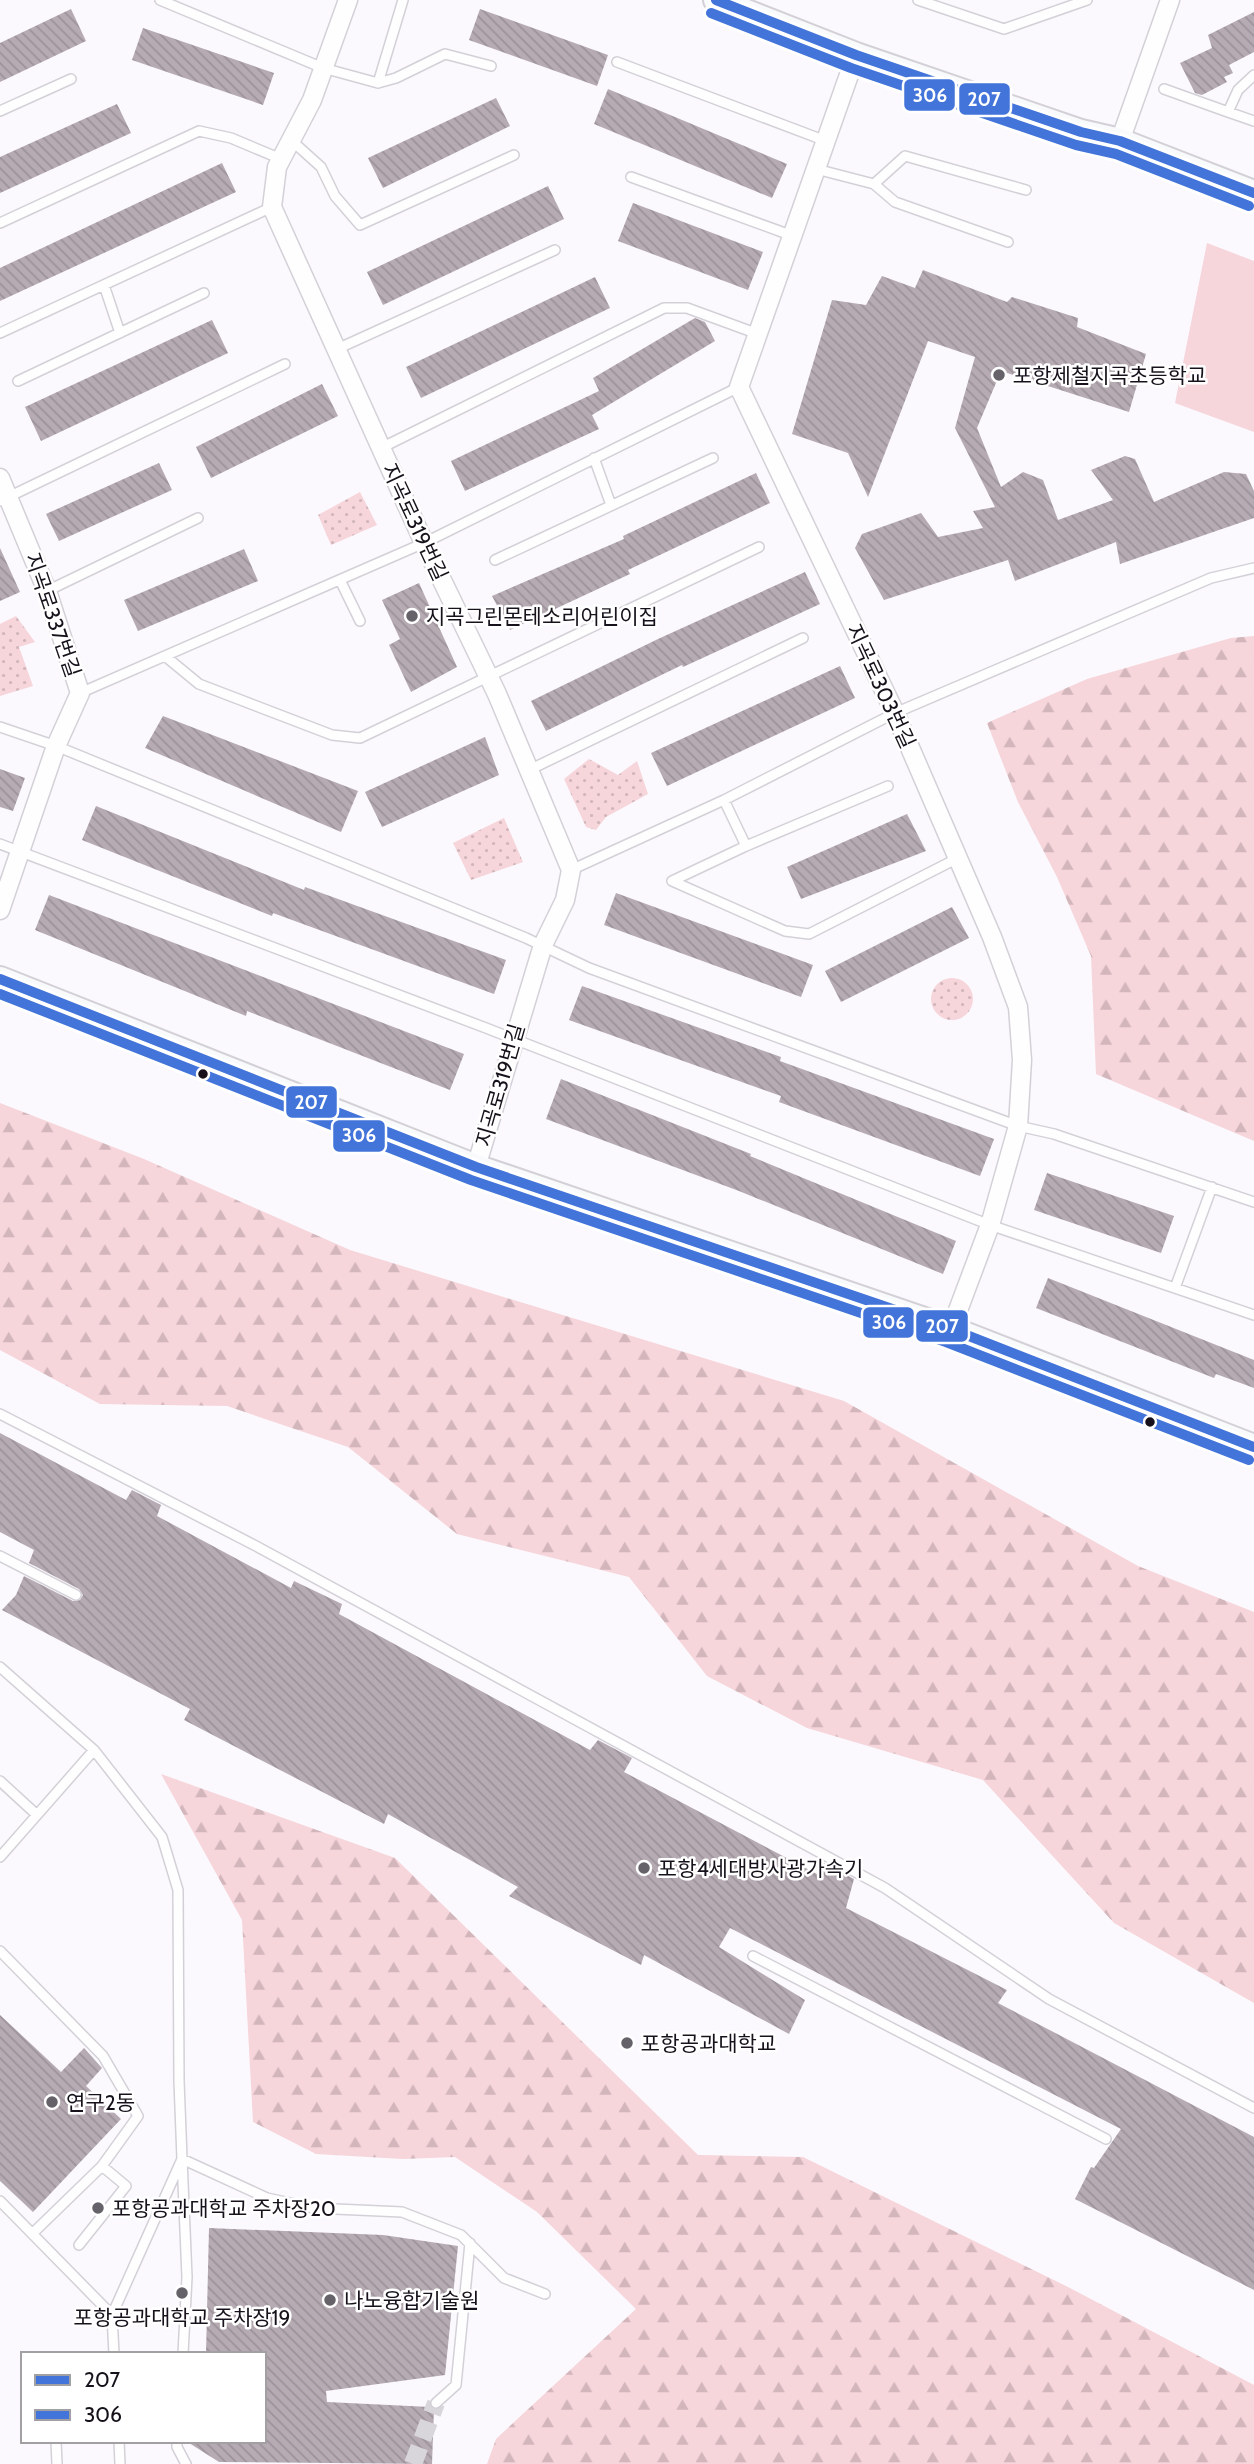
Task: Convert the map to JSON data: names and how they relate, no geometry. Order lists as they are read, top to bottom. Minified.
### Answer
{"streets":{"street":["지곡로319번길","지곡로337번길","지곡로303번길"]},"places":["포항제철지곡초등학교","지곡그린몬테소리어린이집","포항4세대방사광가속기","포항공과대학교","연구2동","포항공과대학교 주차장20","포항공과대학교 주차장19","나노융합기술원"],"lines":["transit line 207","transit line 306"],"legend":["207","306"]}
